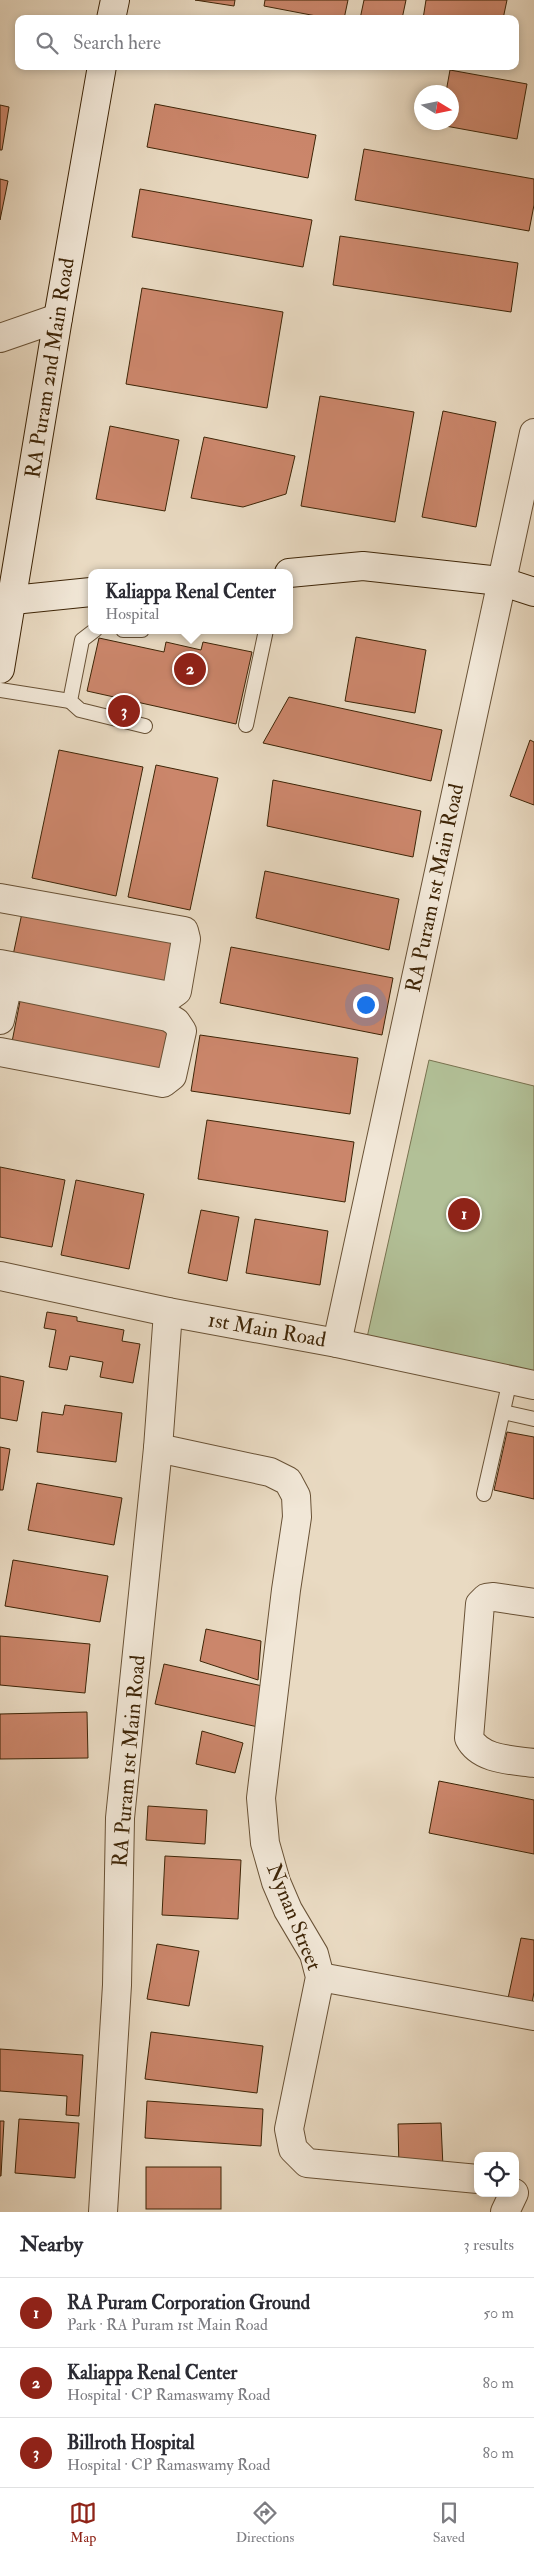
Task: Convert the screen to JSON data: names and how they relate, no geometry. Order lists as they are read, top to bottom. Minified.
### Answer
{"streets":{"street":["RA Puram 2nd Main Road","RA Puram 1st Main Road","1st Main Road","Nynan Street"]},"crossings":[["RA Puram 1st Main Road","1st Main Road"],["RA Puram 1st Main Road","Nynan Street"]],"north":"right","page":{"search":"Search here","popup":["Kaliappa Renal Center","Hospital"],"pins":["2","3","1"],"heading":["Nearby","3 results"],"list":[{"mark":"1","name":"RA Puram Corporation Ground","note":"Park · RA Puram 1st Main Road","value":"50 m"},{"mark":"2","name":"Kaliappa Renal Center","note":"Hospital · CP Ramaswamy Road","value":"80 m"},{"mark":"3","name":"Billroth Hospital","note":"Hospital · CP Ramaswamy Road","value":"80 m"}],"nav":["Map","Directions","Saved"]}}
